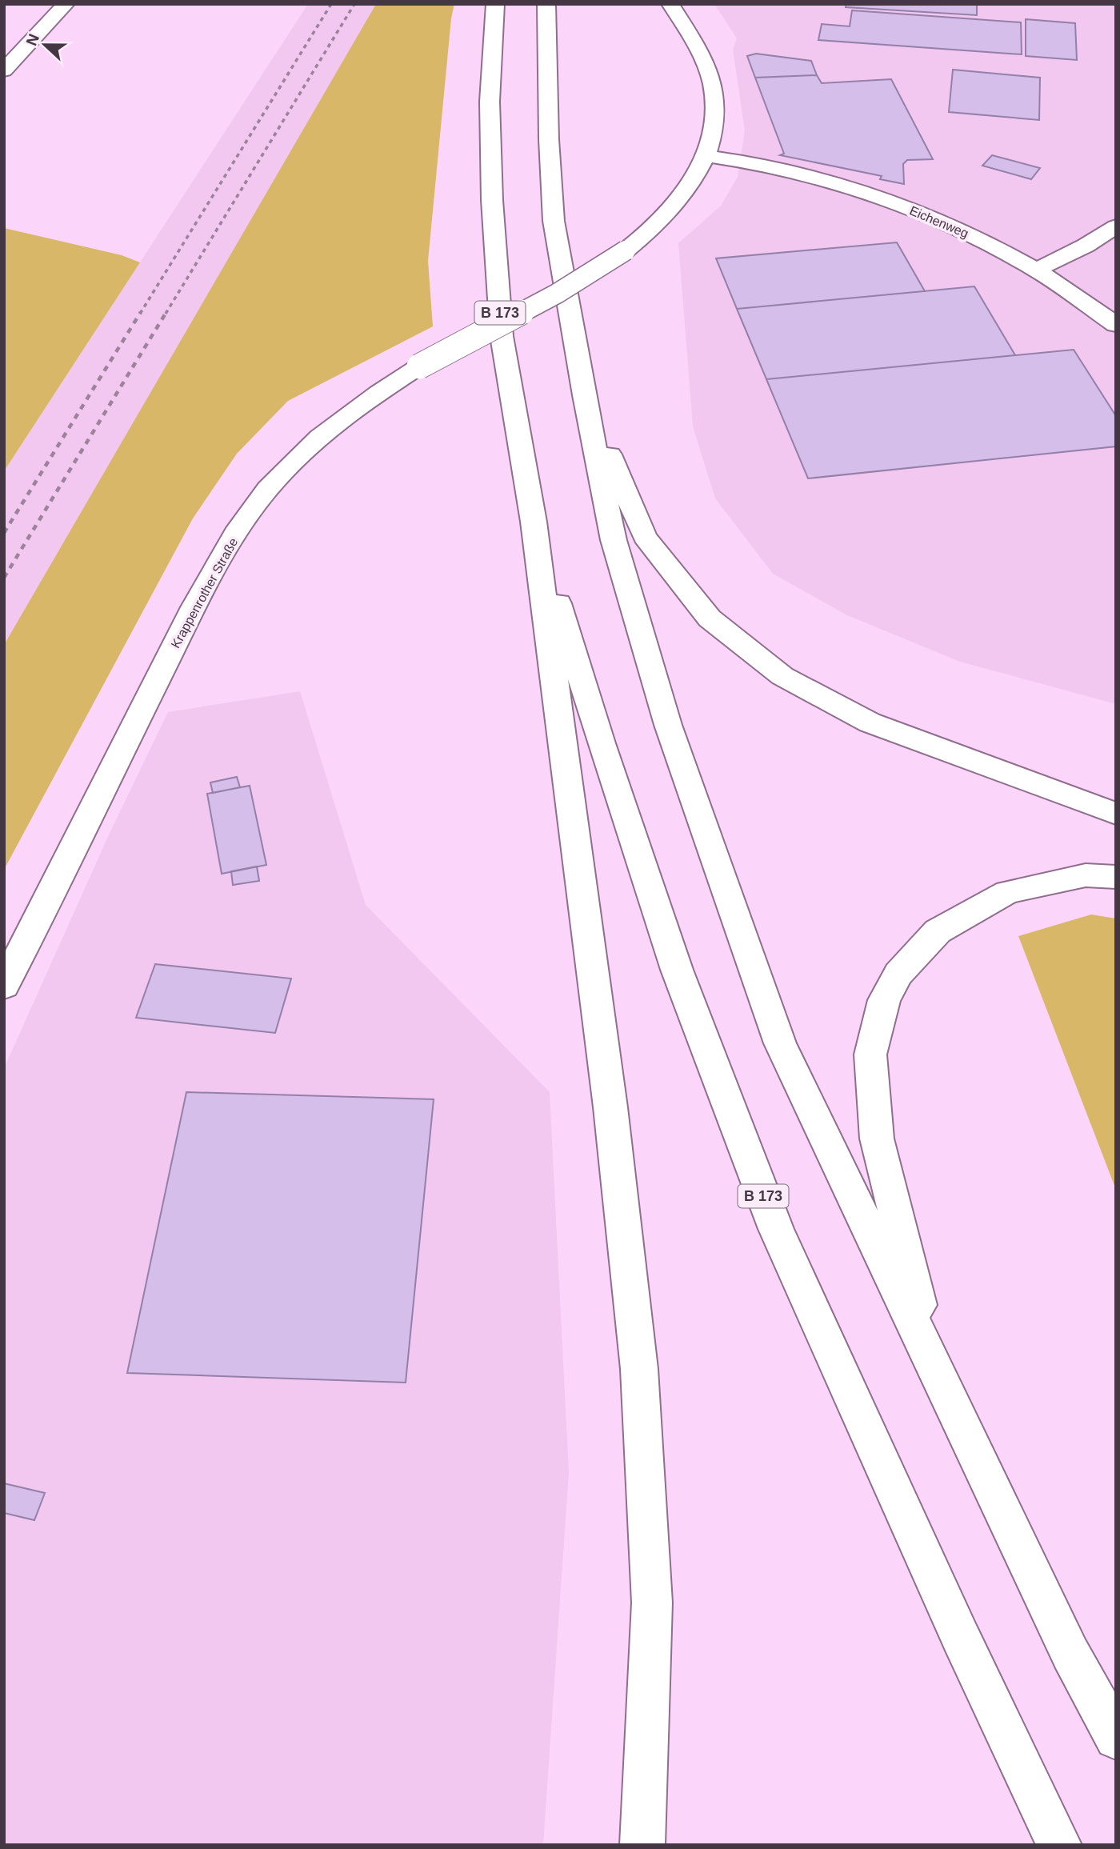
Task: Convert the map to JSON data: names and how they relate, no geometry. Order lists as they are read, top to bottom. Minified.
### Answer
{"streets":{"main road":["Eichenweg","B 173","Krappenrother Straße"]},"crossings":[["Eichenweg","Krappenrother Straße"]],"north":"left"}
